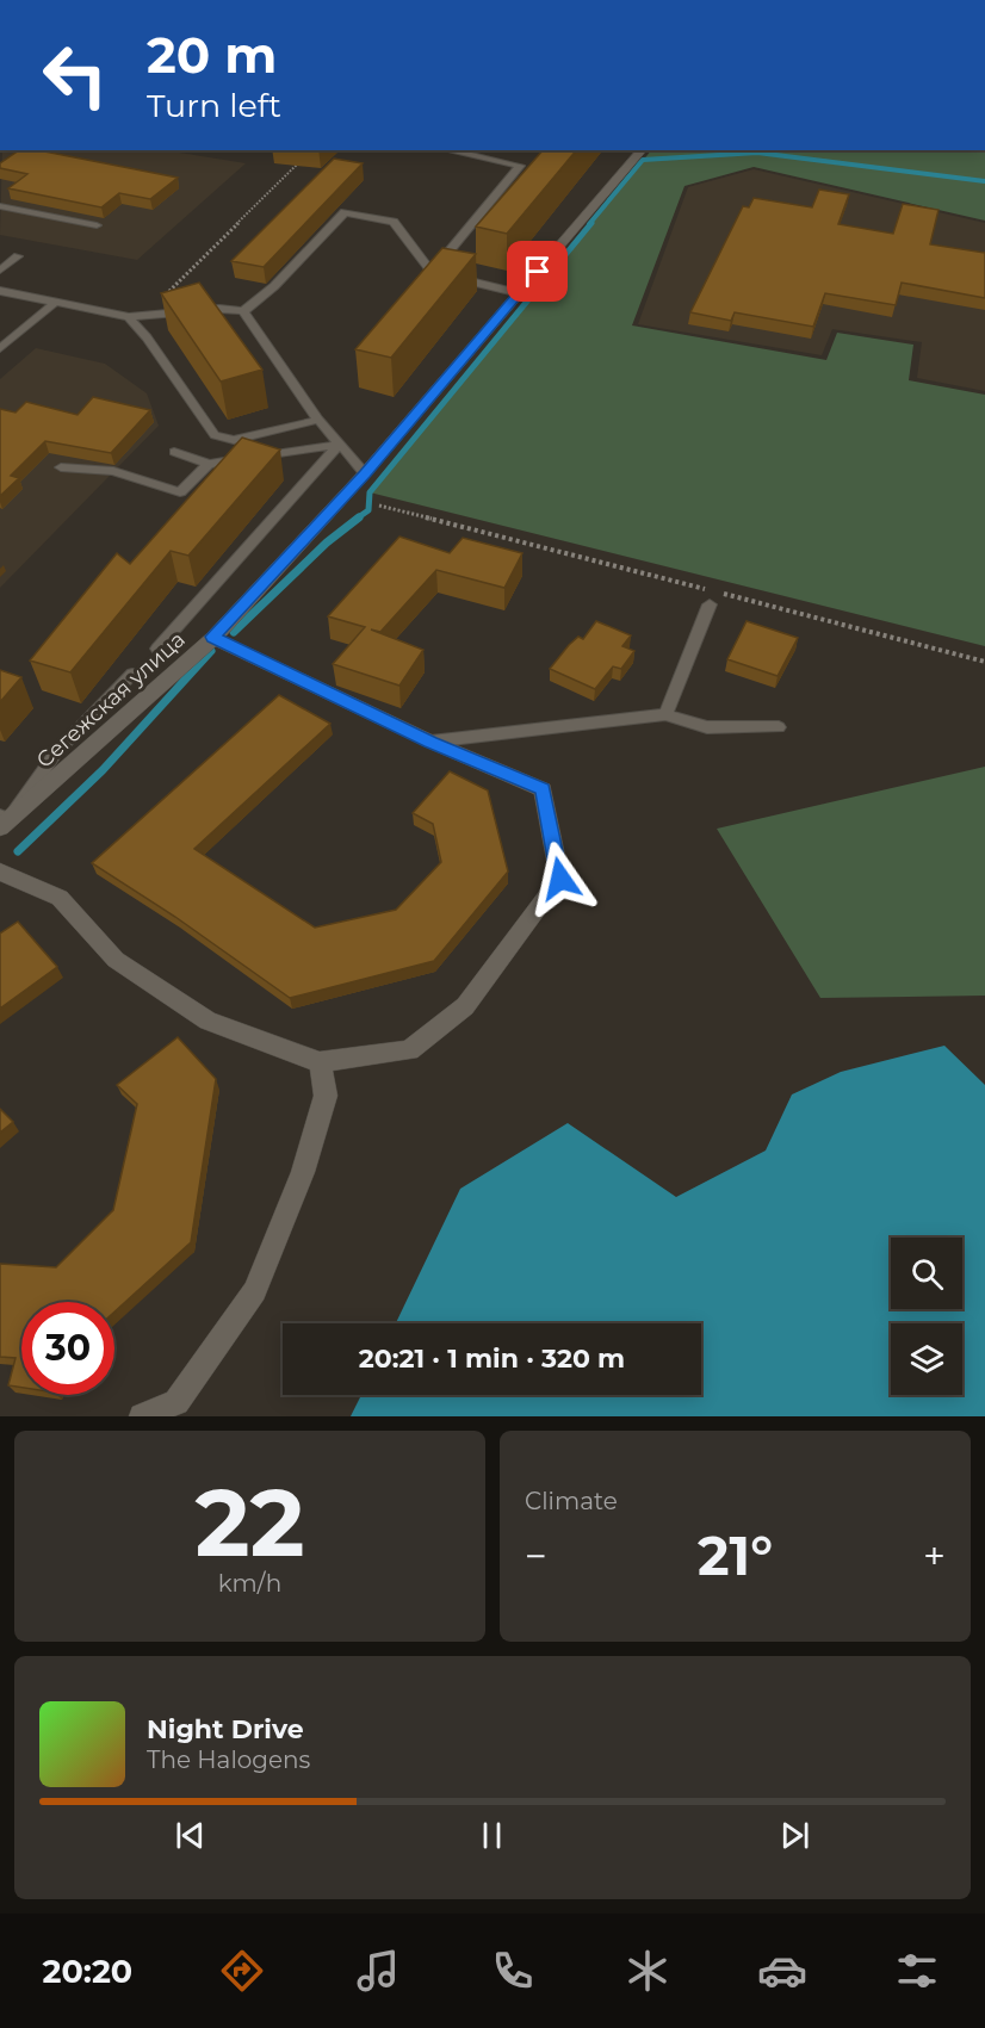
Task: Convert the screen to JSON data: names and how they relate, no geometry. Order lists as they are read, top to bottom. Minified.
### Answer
{"streets":{"street":["Сегежская улица"]},"page":{"turn":["20 m","Turn left"],"limit":"30","trip":"20:21 · 1 min · 320 m","tile":[["22","km/h"],"Climate"],"heat":["−","21°","+"],"song":["Night Drive","The Halogens"],"tabs":"20:20"}}
